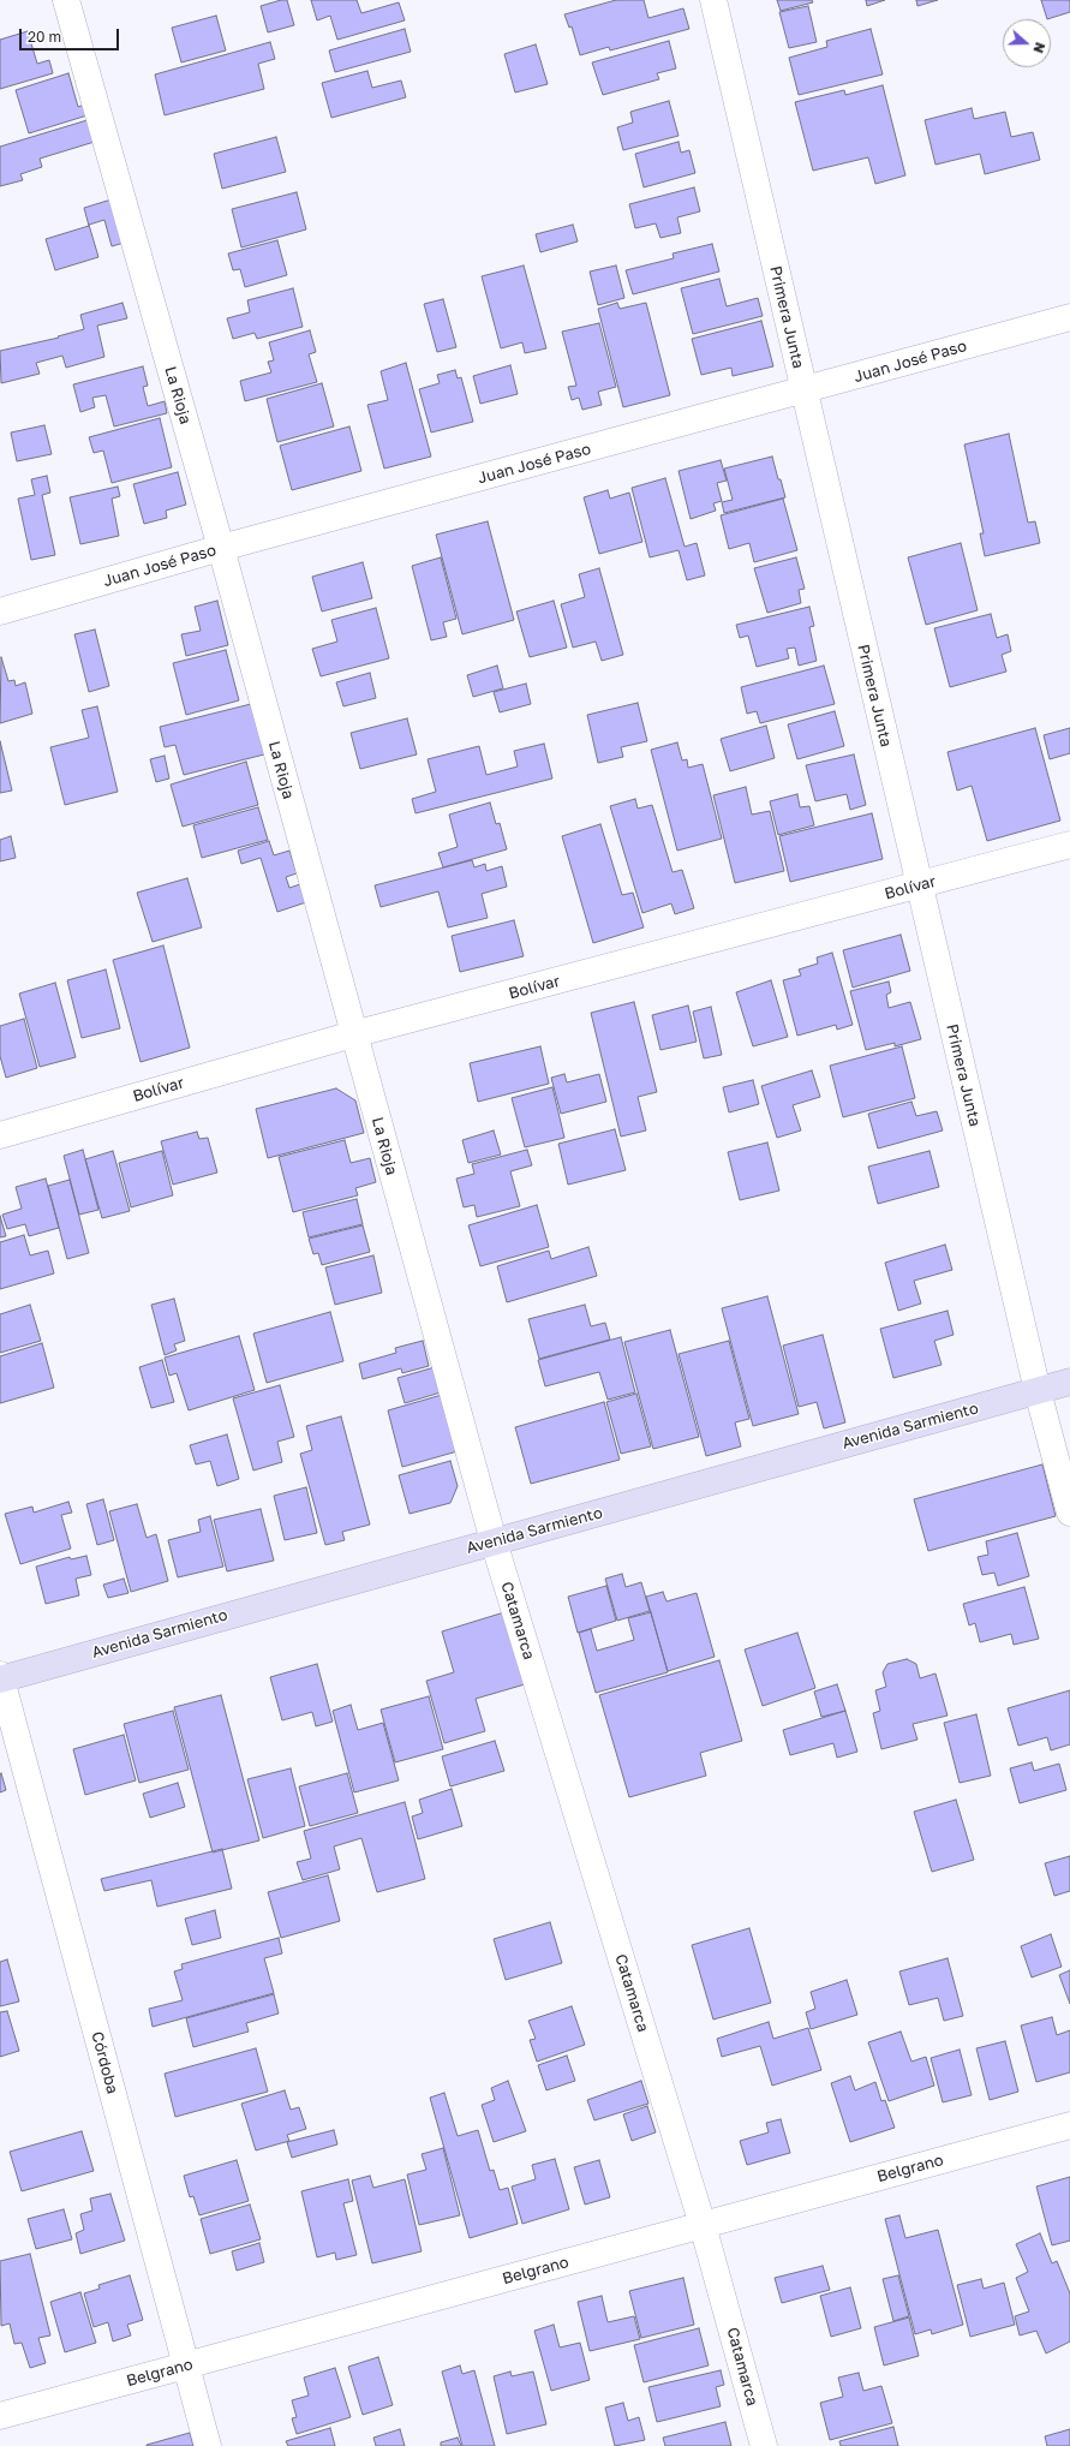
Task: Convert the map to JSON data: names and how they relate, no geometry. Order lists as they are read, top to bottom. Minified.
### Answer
{"streets":{"main road":["Avenida Sarmiento"],"street":["Primera Junta","Juan José Paso","La Rioja","Bolívar","Catamarca","Córdoba","Belgrano"]},"crossings":[["Primera Junta","Juan José Paso"],["Primera Junta","Bolívar"],["Primera Junta","Avenida Sarmiento"],["Juan José Paso","La Rioja"],["La Rioja","Bolívar"],["La Rioja","Avenida Sarmiento"],["La Rioja","Catamarca"],["Avenida Sarmiento","Catamarca"],["Avenida Sarmiento","Córdoba"],["Catamarca","Belgrano"],["Córdoba","Belgrano"]],"scale_bar":"20 m","north":"right"}
